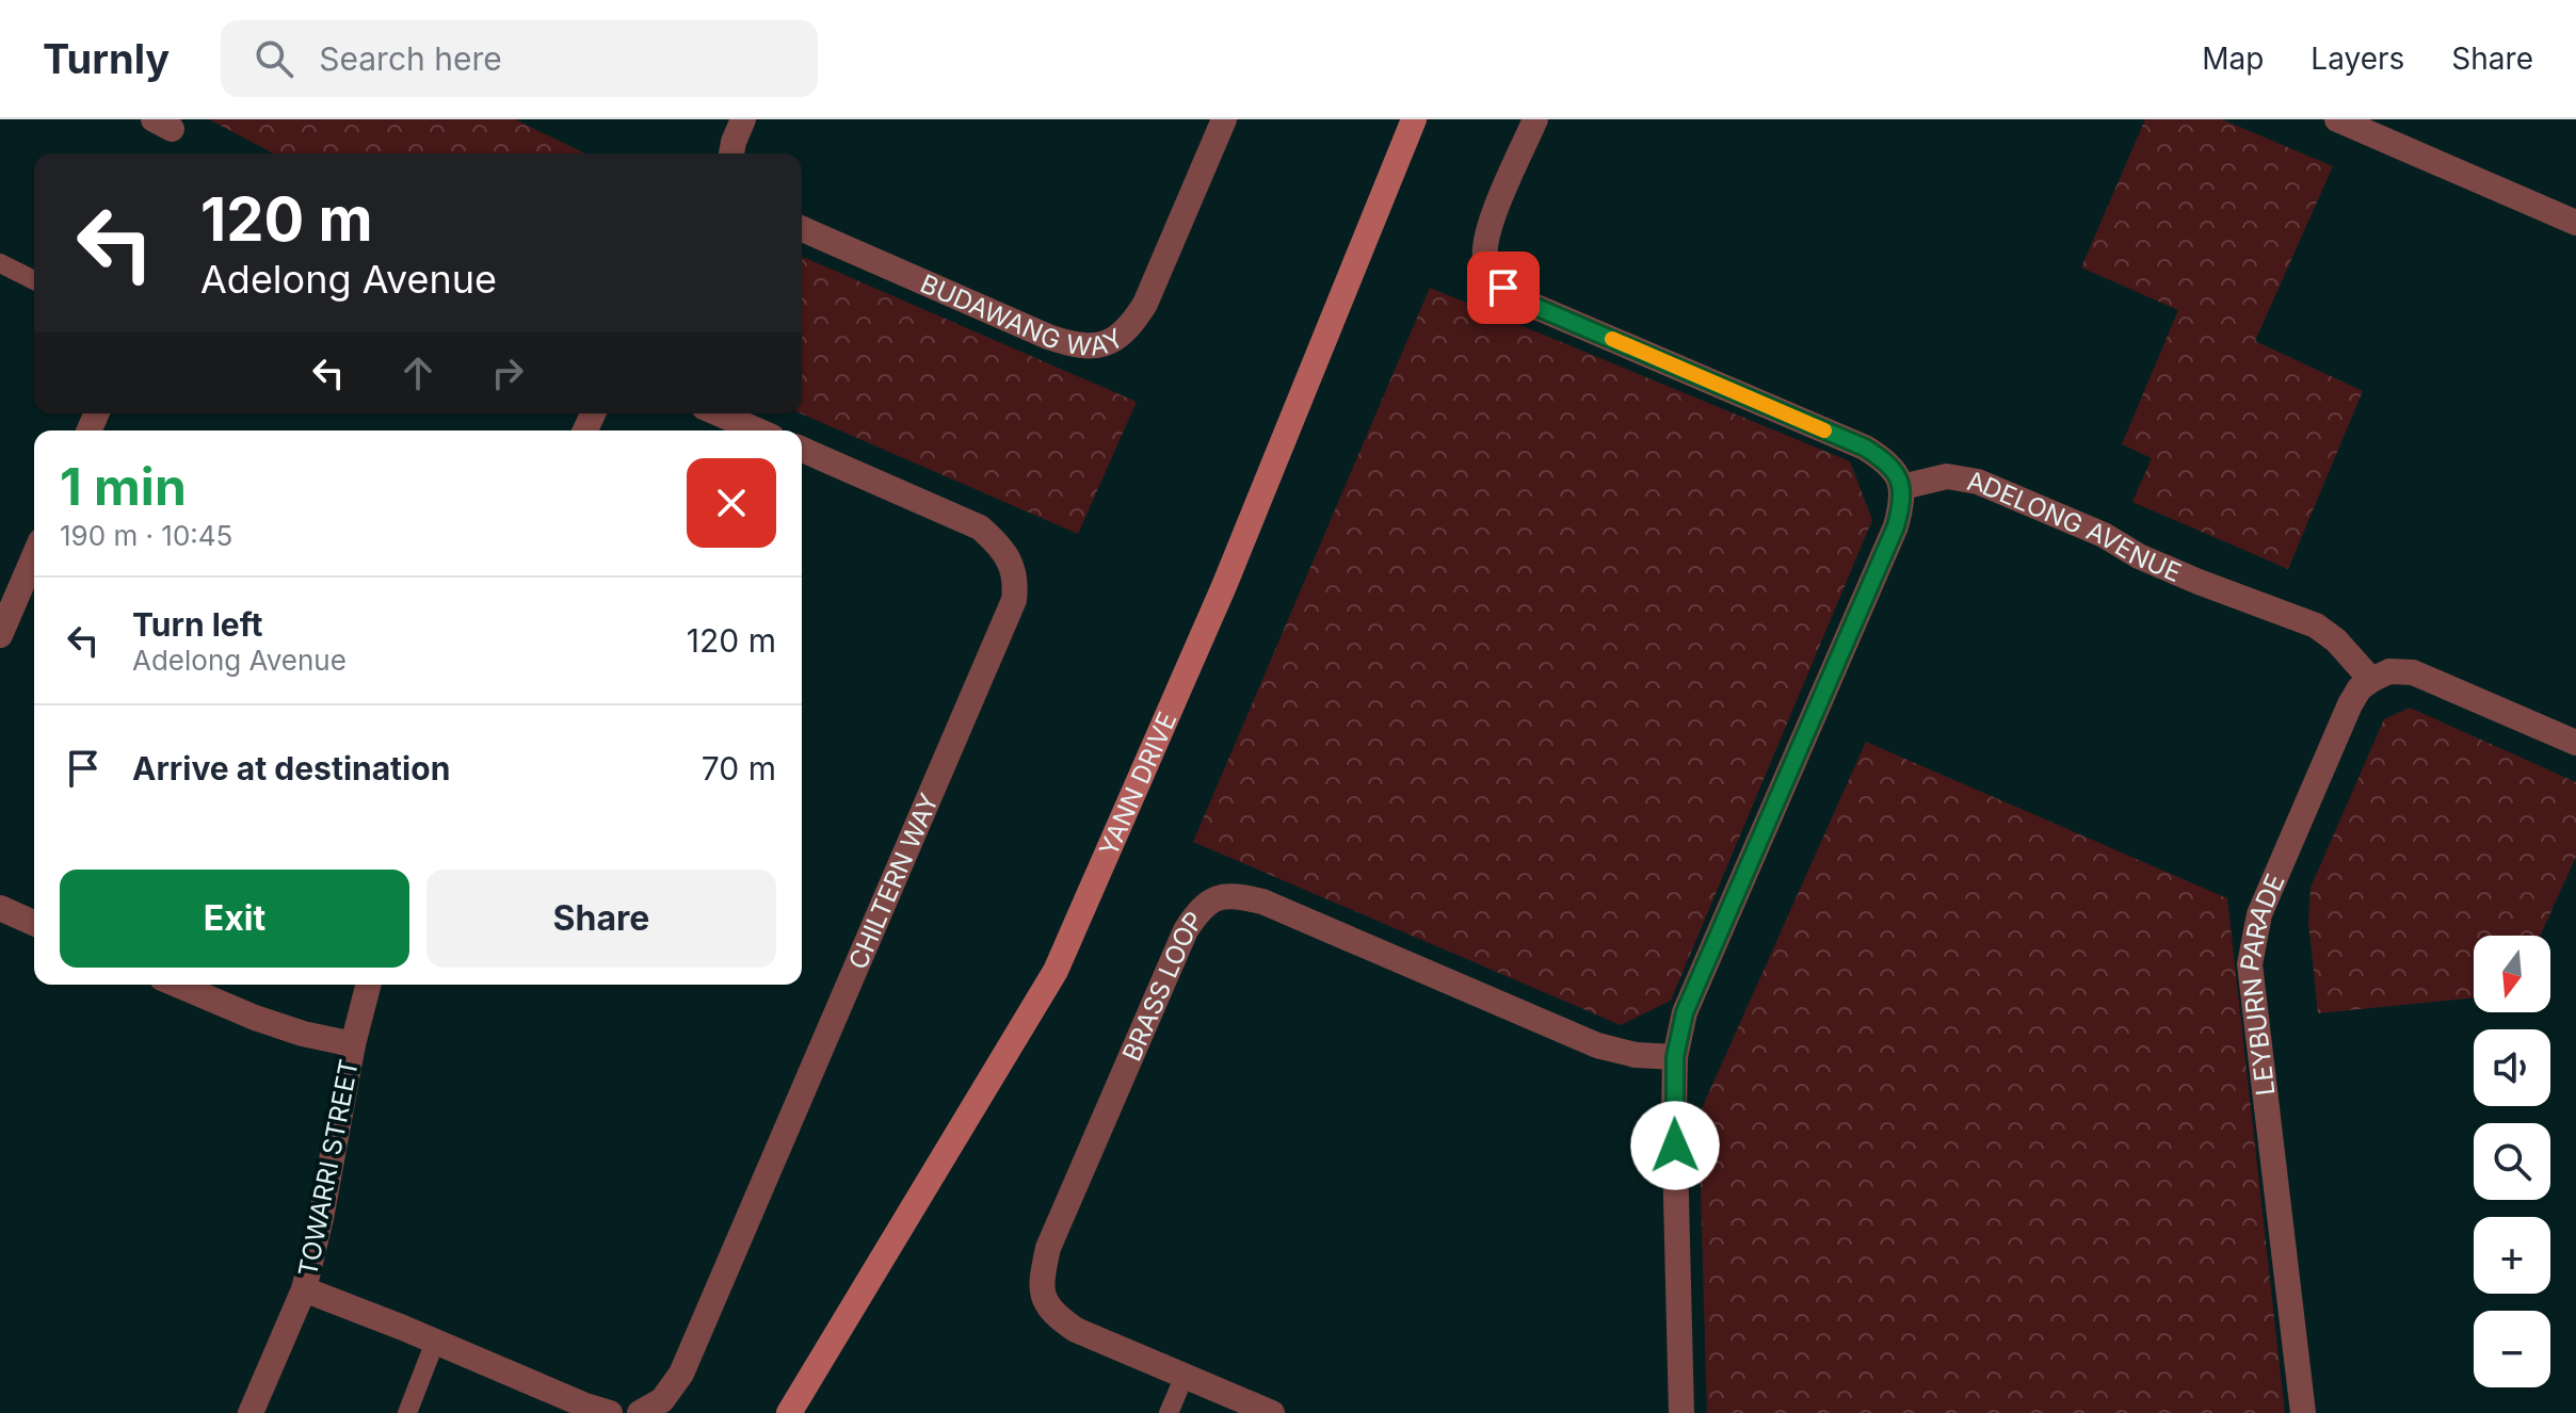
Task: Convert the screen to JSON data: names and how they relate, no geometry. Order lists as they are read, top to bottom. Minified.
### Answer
{"streets":{"street":["BUDAWANG WAY","ADELONG AVENUE","YANN DRIVE","CHILTERN WAY","LEYBURN PARADE","BRASS LOOP","TOWARRI STREET"]},"crossings":[["ADELONG AVENUE","LEYBURN PARADE"]],"north":"bottom","page":{"header":"Turnly","search":"Search here","nav":["Map","Layers","Share"],"turn":["120 m","Adelong Avenue"],"heading":["1 min","190 m · 10:45"],"list":[{"name":"Turn left","note":"Adelong Avenue","value":"120 m"},{"name":"Arrive at destination","value":"70 m"}],"buttons":["Exit","Share"],"map_buttons":["+","−"]}}
